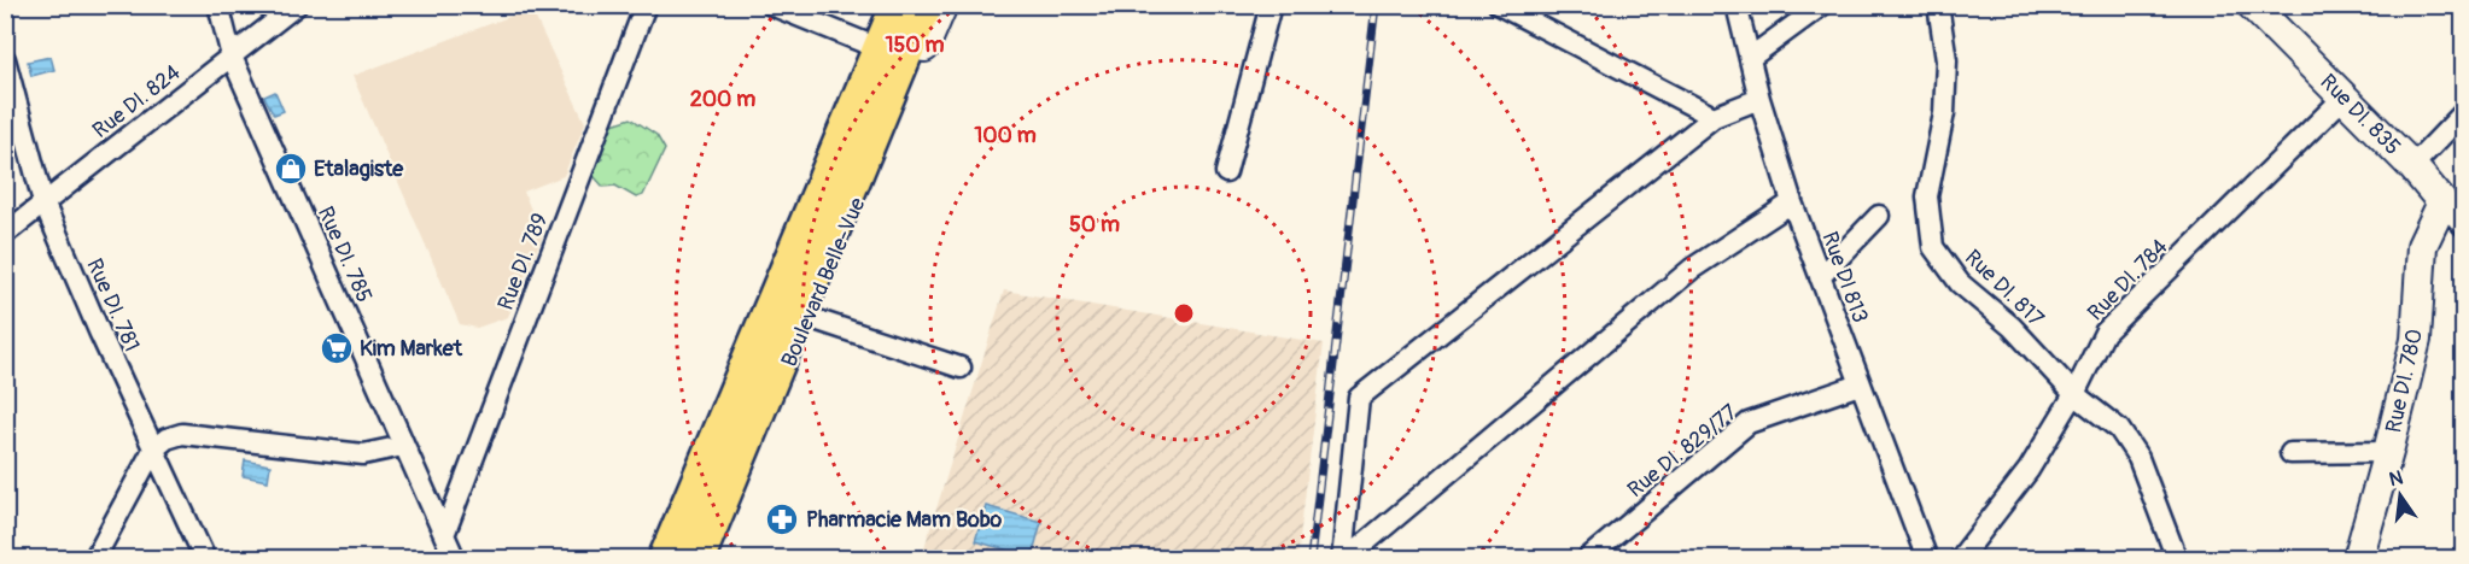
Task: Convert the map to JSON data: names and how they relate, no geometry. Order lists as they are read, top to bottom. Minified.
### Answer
{"streets":{"main road":["Boulevard Belle-Vue"],"street":["Rue DI. 824","Rue DI. 835","Rue DI. 785","Rue DI. 789","Rue DI 813","Rue DI. 784","Rue DI. 817","Rue DI. 781","Rue DI. 780","Rue DI. 829/77"]},"crossings":[["Rue DI. 824","Rue DI. 785"],["Rue DI. 824","Rue DI. 781"],["Rue DI. 835","Rue DI. 784"],["Rue DI. 835","Rue DI. 780"],["Rue DI. 785","Rue DI. 789"],["Rue DI 813","Rue DI. 829/77"],["Rue DI. 784","Rue DI. 817"]],"places":{"shop":["Etalagiste"],"supermarket":["Kim Market"],"pharmacy":["Pharmacie Mam Bobo"]},"north":"top","rings":["150 m","200 m","100 m","50 m"]}
